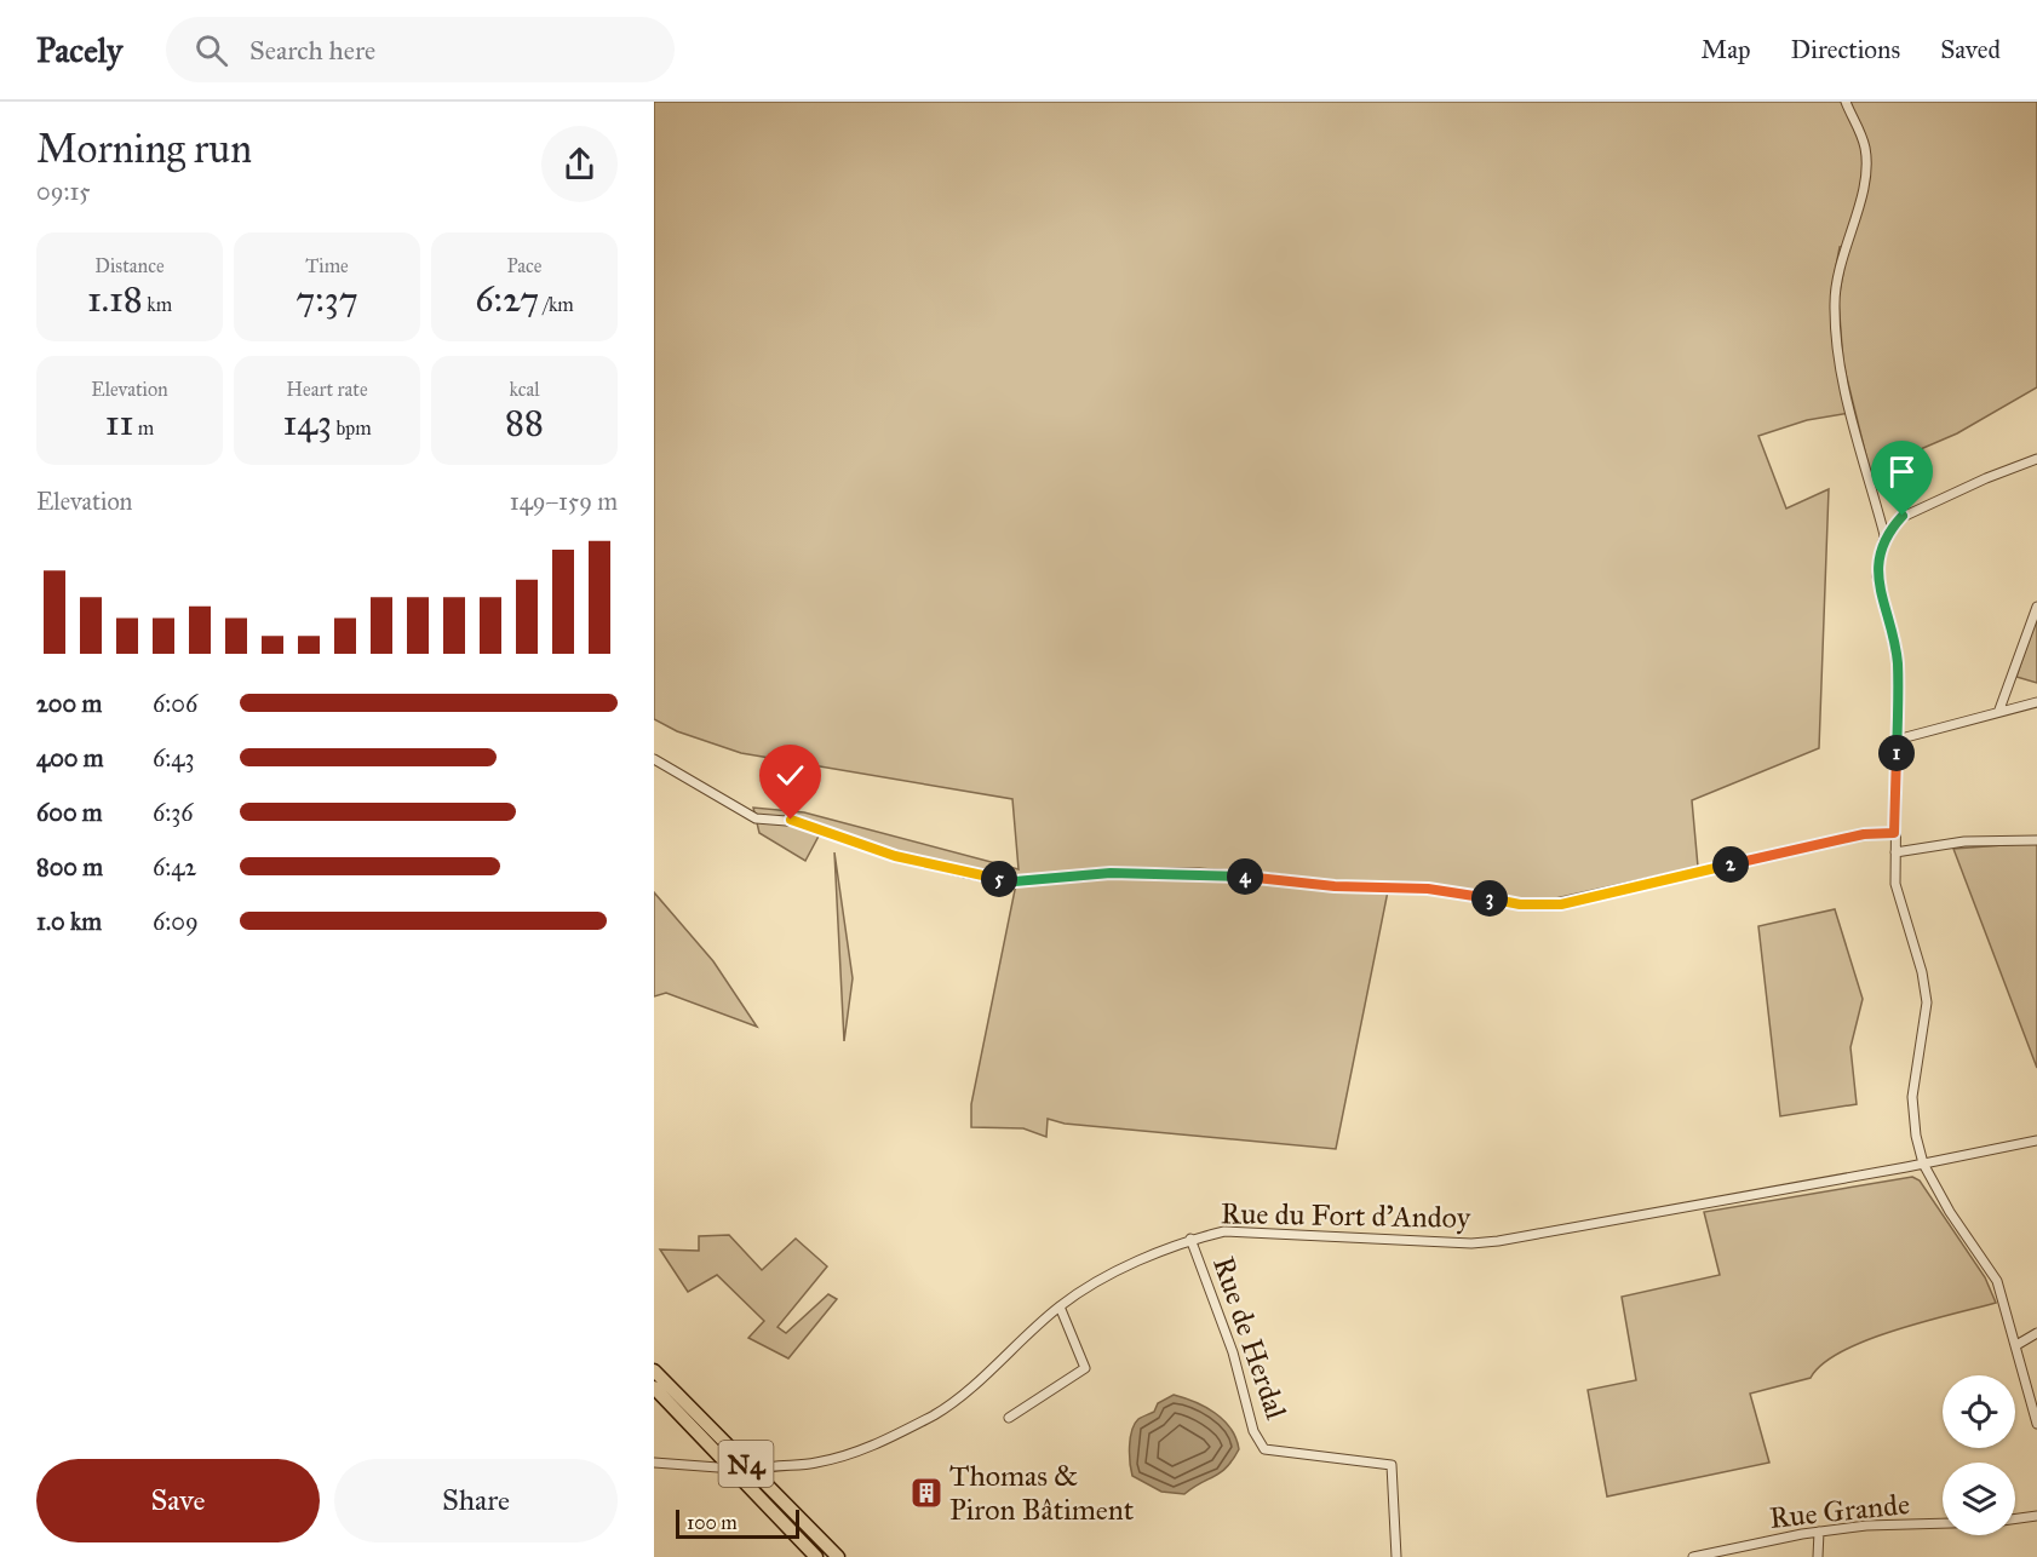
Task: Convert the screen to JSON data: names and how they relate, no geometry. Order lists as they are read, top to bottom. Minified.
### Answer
{"streets":{"main road":["N4"],"street":["Rue du Fort d'Andoy","Rue de Herdal","Rue Grande"]},"crossings":[["Rue du Fort d'Andoy","Rue de Herdal"],["Rue du Fort d'Andoy","N4"]],"places":{"building":["Thomas & Piron Bâtiment"]},"scale_bar":"100 m","page":{"header":"Pacely","search":"Search here","nav":["Map","Directions","Saved"],"heading":["Morning run","09:15"],"stats":[["Distance","1.18 km"],["Time","7:37"],["Pace","6:27 /km"],["Elevation","11 m"],["Heart rate","143 bpm"],["kcal","88"]],"chart":["Elevation","149–159 m"],"list":[{"name":"200 m","note":"6:06"},{"name":"400 m","note":"6:43"},{"name":"600 m","note":"6:36"},{"name":"800 m","note":"6:42"},{"name":"1.0 km","note":"6:09"}],"pins":["1","2","4","5","3"],"buttons":["Save","Share"],"scale":"100 m"}}
